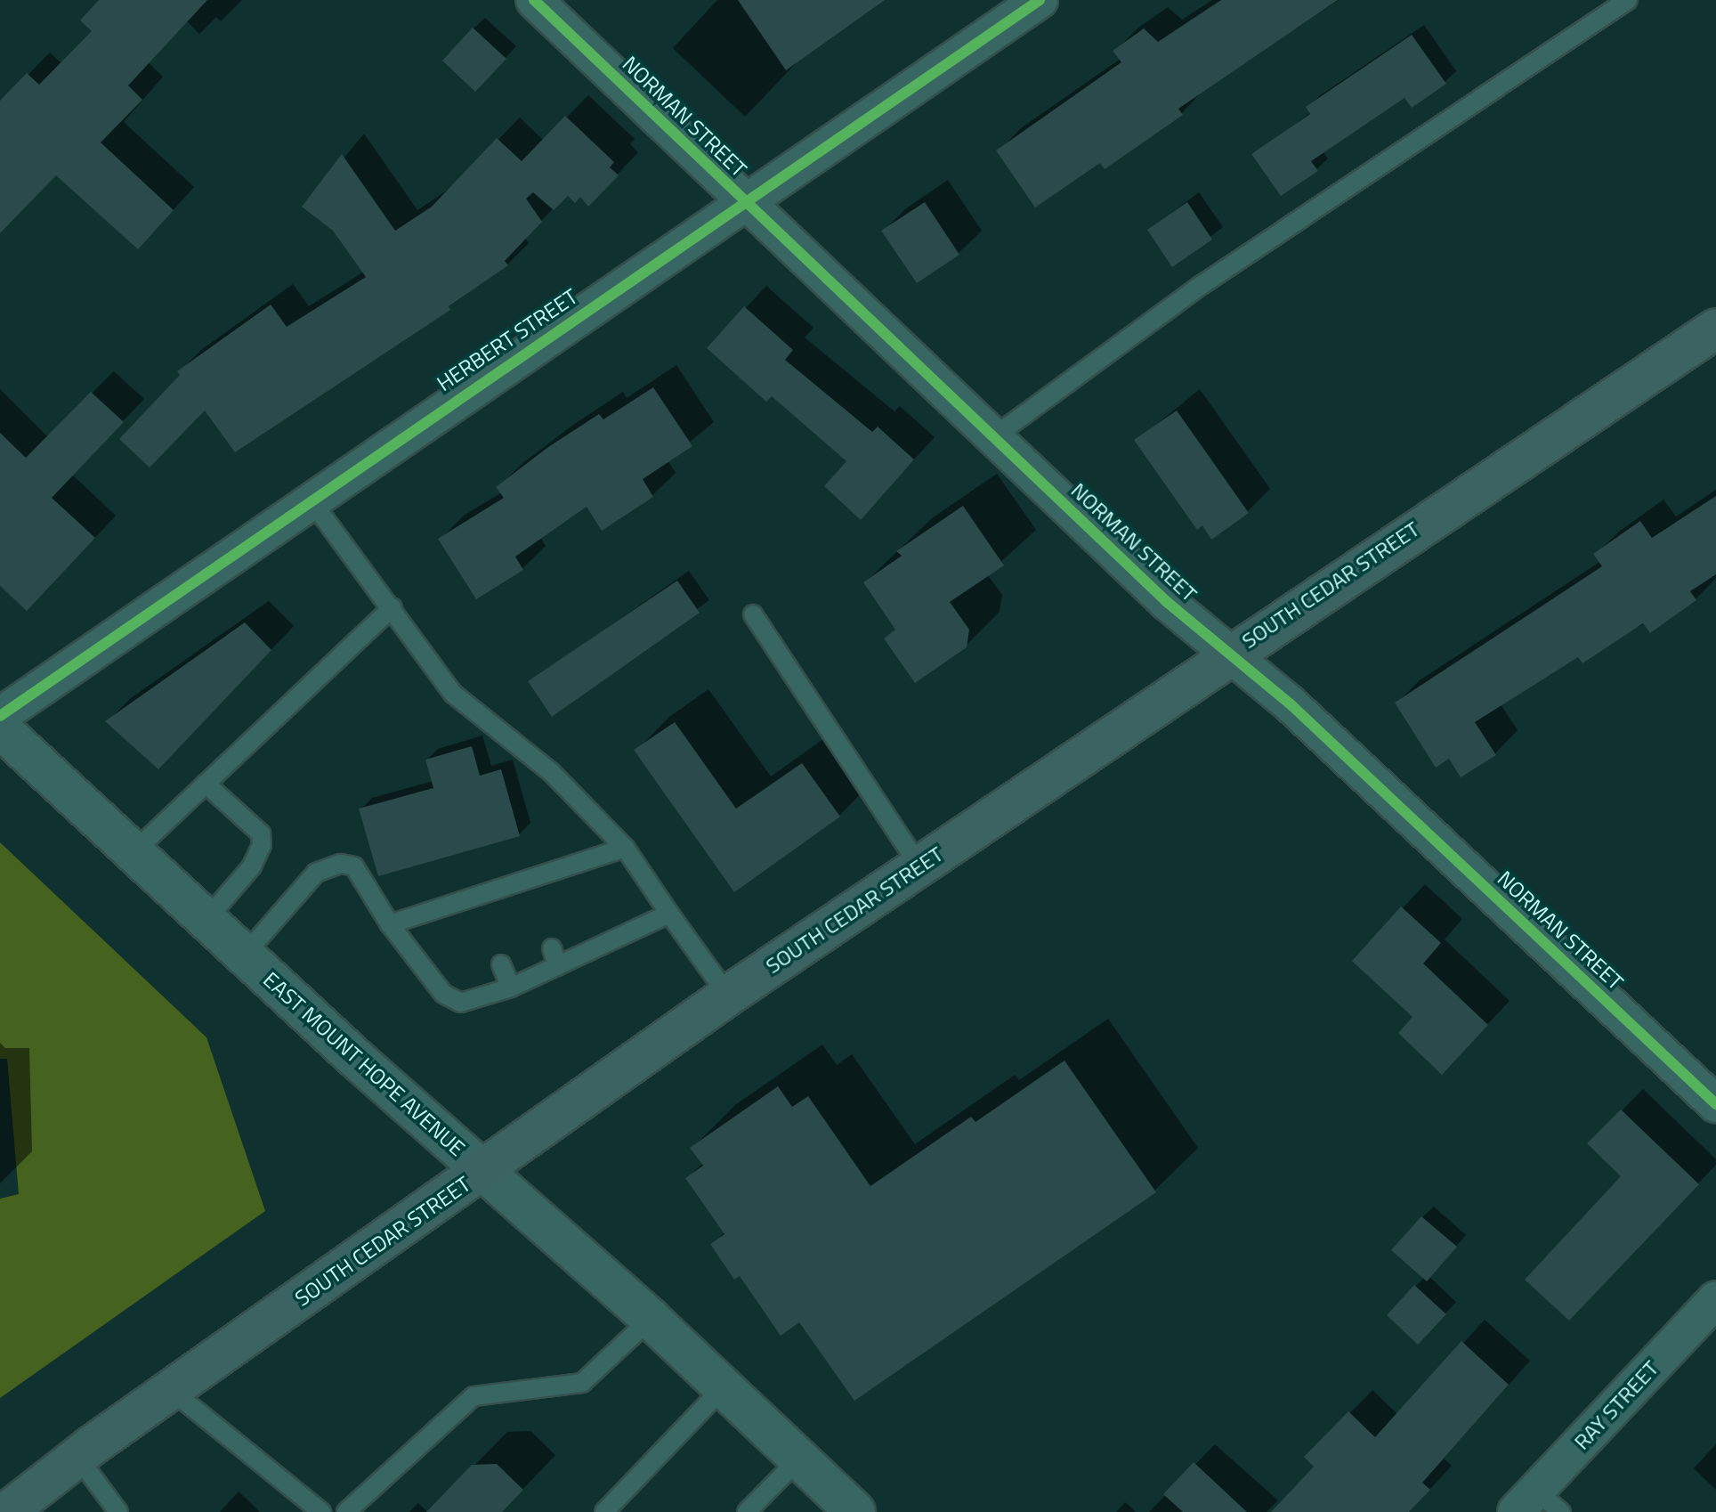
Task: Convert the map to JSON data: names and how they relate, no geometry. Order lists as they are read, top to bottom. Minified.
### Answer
{"streets":{"main road":["SOUTH CEDAR STREET"],"street":["NORMAN STREET","HERBERT STREET","EAST MOUNT HOPE AVENUE","RAY STREET"]},"crossings":[["NORMAN STREET","HERBERT STREET"],["NORMAN STREET","SOUTH CEDAR STREET"],["SOUTH CEDAR STREET","EAST MOUNT HOPE AVENUE"]]}
